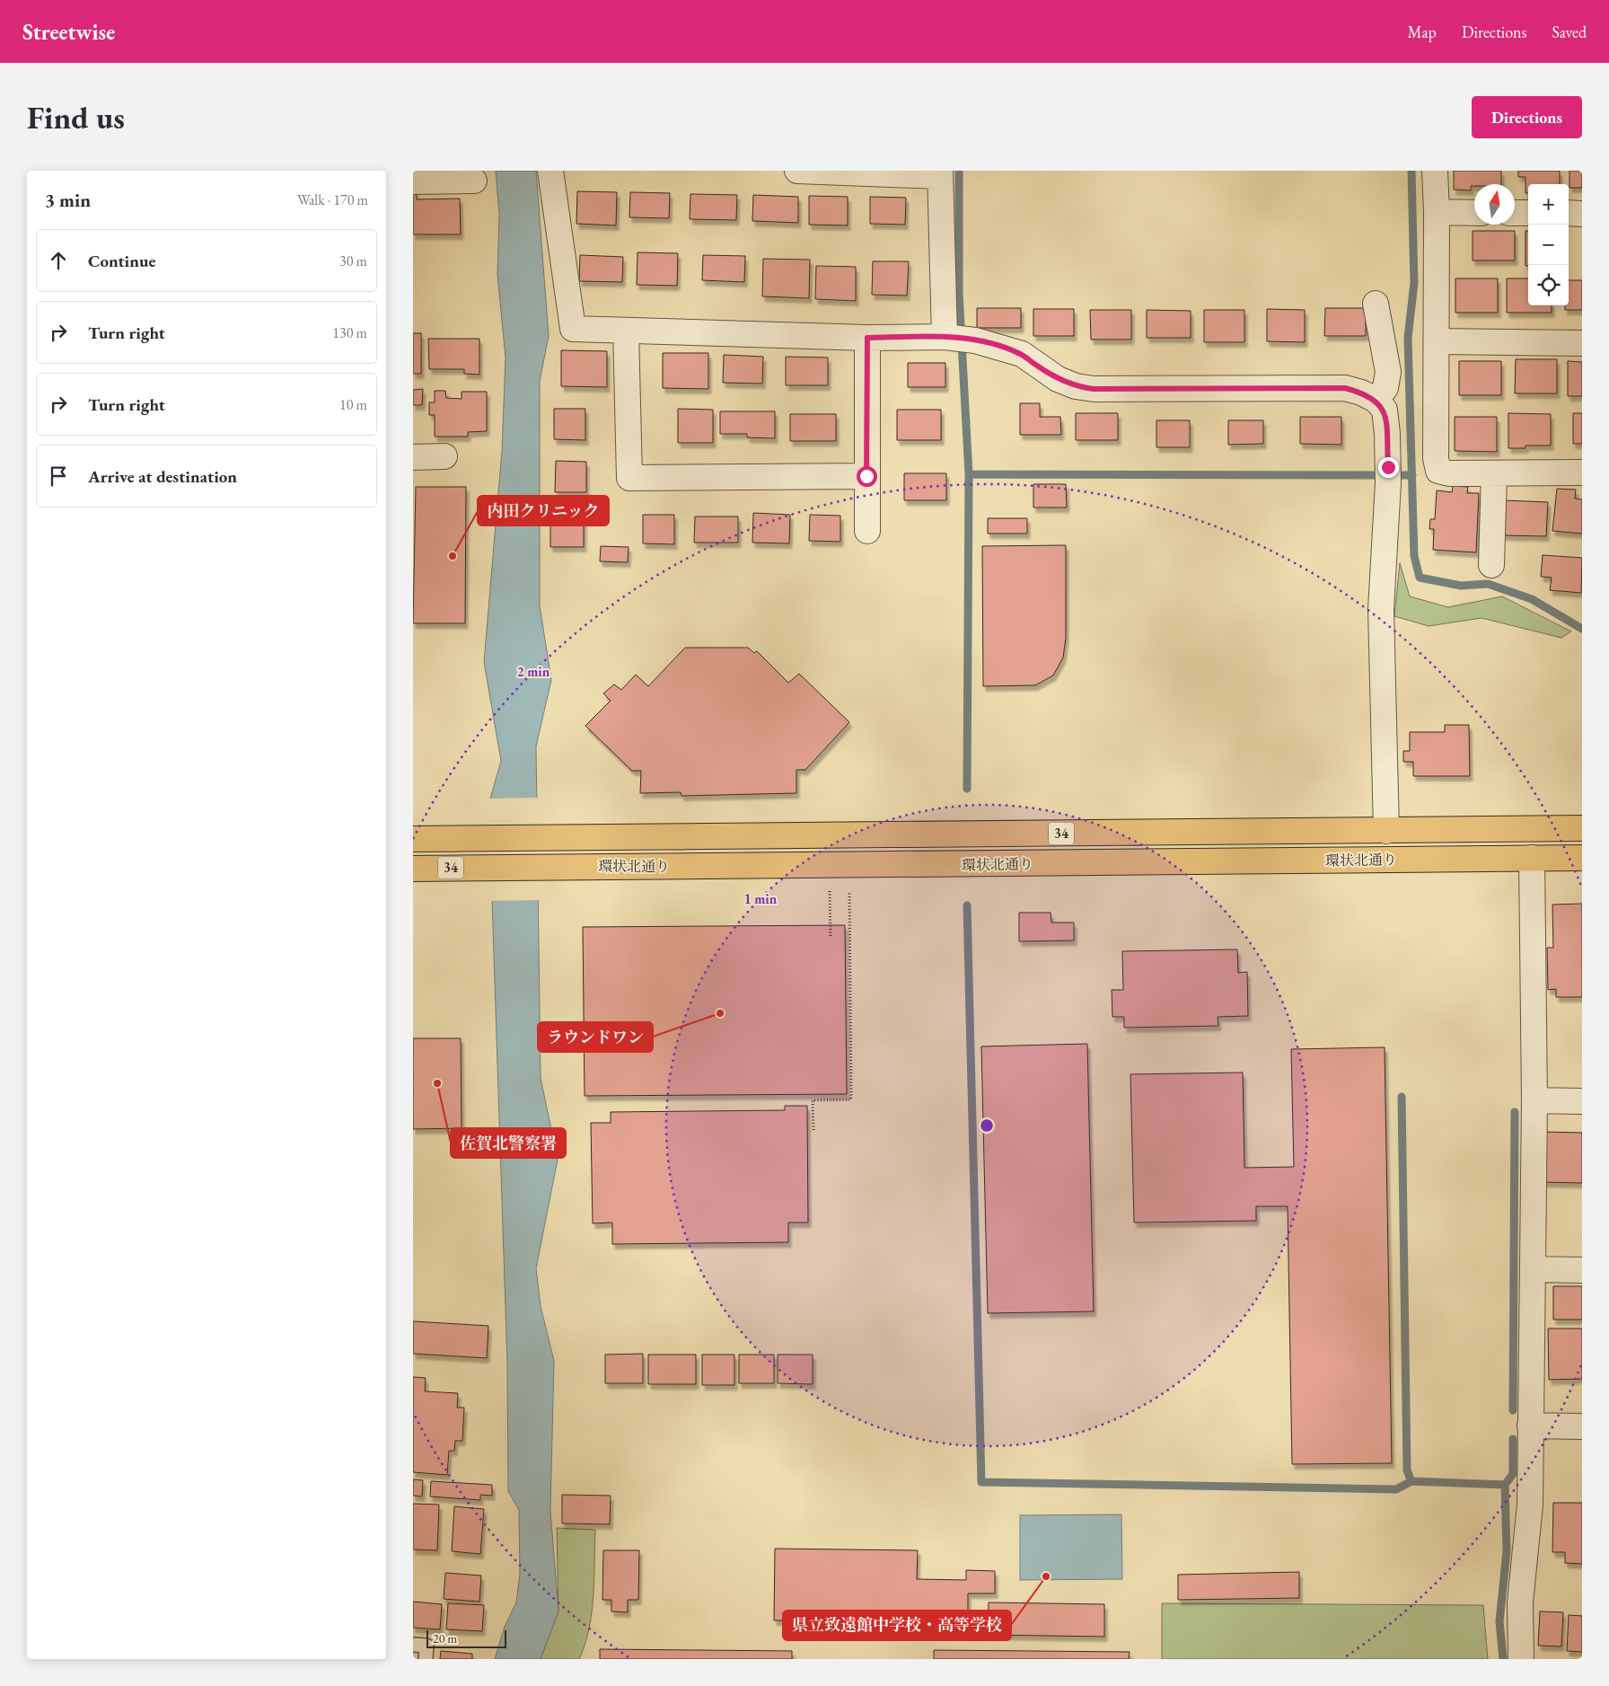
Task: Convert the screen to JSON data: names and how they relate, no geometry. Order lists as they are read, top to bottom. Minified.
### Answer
{"streets":{"highway":["34","環状北通り"]},"places":["内田クリニック","ラウンドワン","佐賀北警察署","県立致遠館中学校・高等学校"],"scale_bar":"20 m","north":"top","page":{"header":"Streetwise","nav":["Map","Directions","Saved"],"buttons":"Directions","title":"Find us","heading":["3 min","Walk · 170 m"],"map_buttons":["+","−"],"list":[["Continue","30 m"],["Turn right","130 m"],["Turn right","10 m"],"Arrive at destination"],"scale":"20 m"},"rings":["2 min","1 min"]}
